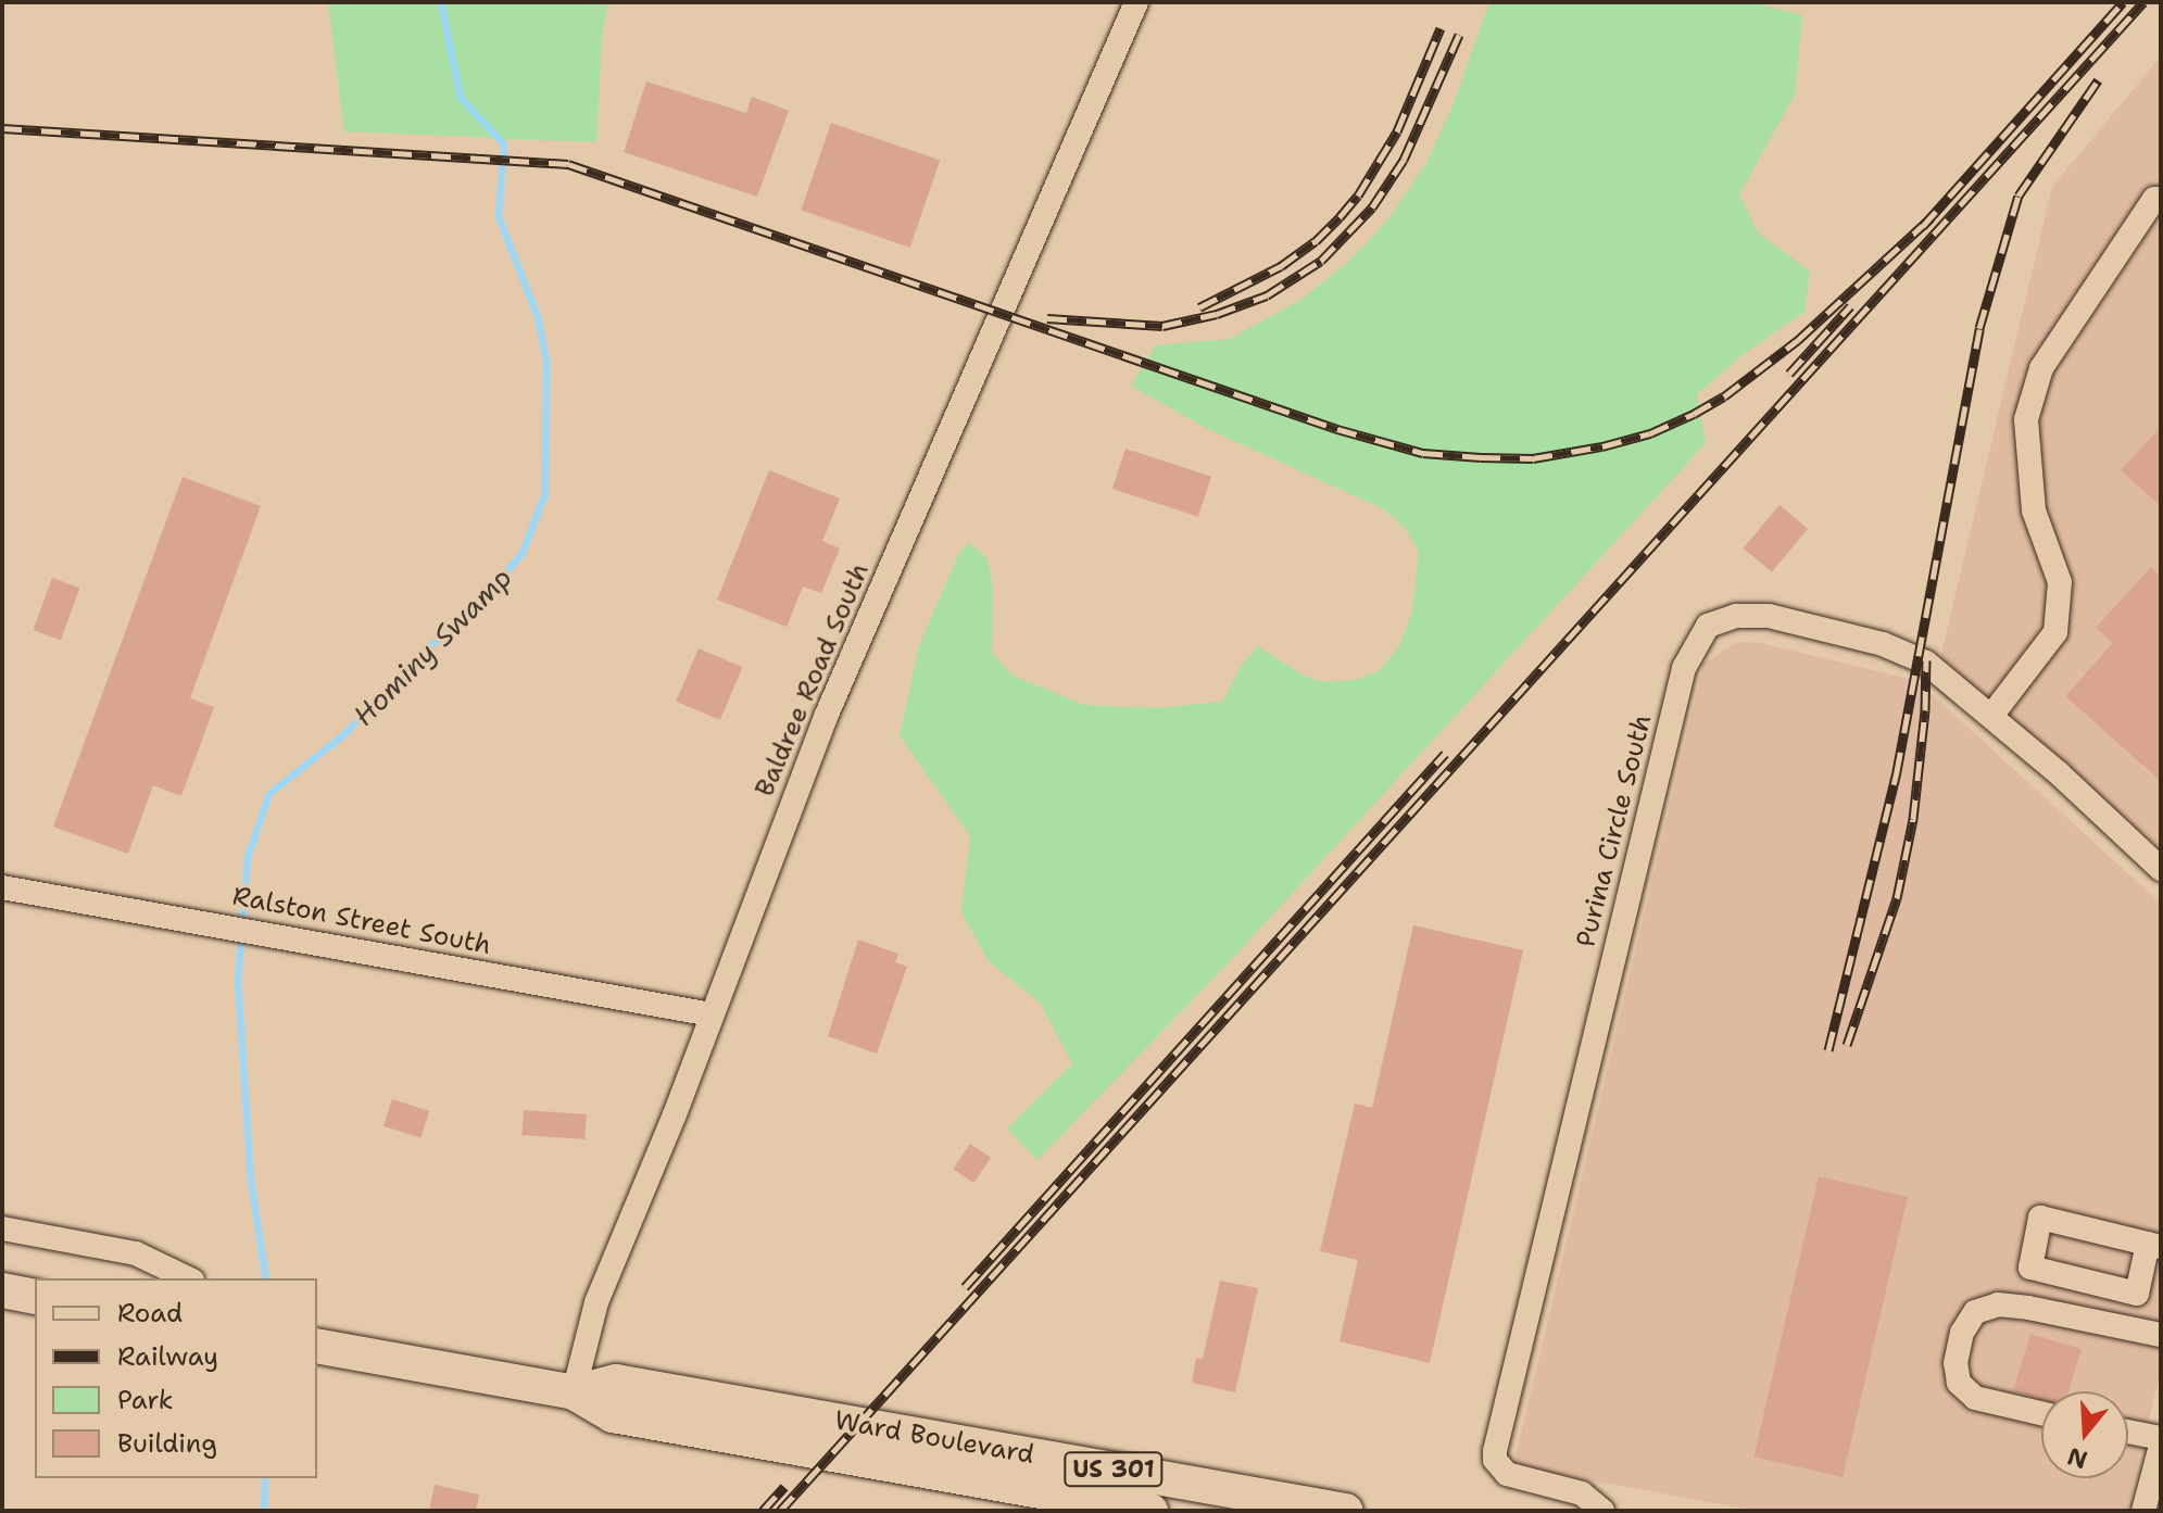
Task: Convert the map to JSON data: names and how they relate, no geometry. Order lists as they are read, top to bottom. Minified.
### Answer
{"streets":{"highway":["Ward Boulevard","US 301"],"street":["Baldree Road South","Purina Circle South","Ralston Street South"]},"crossings":[["Baldree Road South","Ralston Street South"],["Baldree Road South","Ward Boulevard"]],"water":["Hominy Swamp"],"legend":["Road","Railway","Park","Building"],"north":"bottom"}
